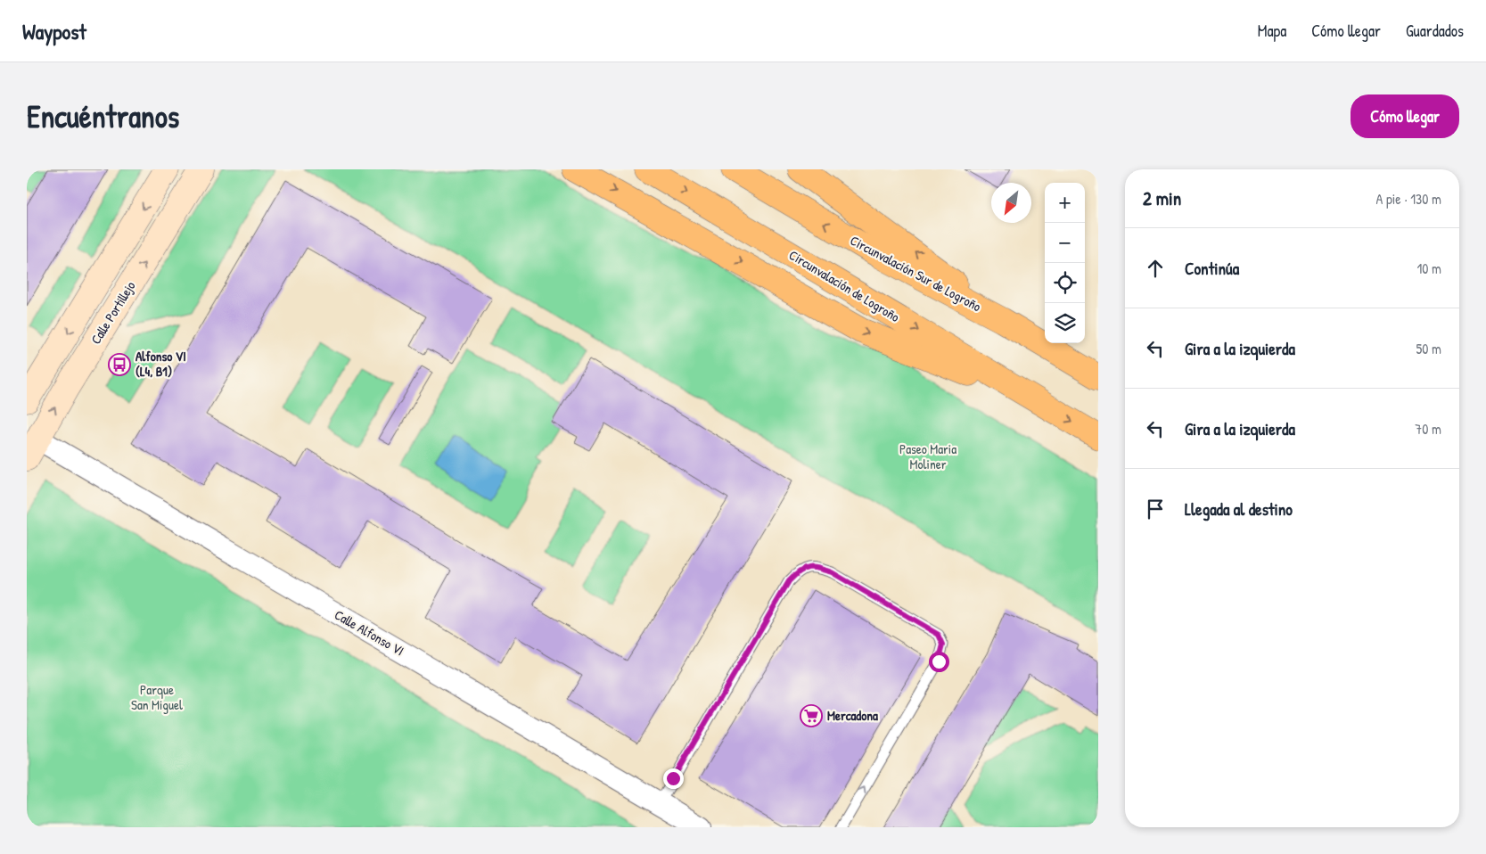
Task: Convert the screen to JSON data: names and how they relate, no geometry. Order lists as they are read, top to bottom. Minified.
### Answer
{"streets":{"highway":["Circunvalación Sur de Logroño","Circunvalación de Logroño"],"main road":["Calle Portillejo"],"street":["Calle Alfonso VI"]},"crossings":[["Calle Portillejo","Calle Alfonso VI"]],"parks":["Paseo Maria Moliner","Parque San Miguel"],"places":{"bus stop":["Alfonso VI (L4, B1)"],"supermarket":["Mercadona"]},"north":"bottom left","page":{"header":"Waypost","nav":["Mapa","Cómo llegar","Guardados"],"buttons":"Cómo llegar","title":"Encuéntranos","heading":["2 min","A pie · 130 m"],"map_buttons":["+","−"],"list":[["Continúa","10 m"],["Gira a la izquierda","50 m"],["Gira a la izquierda","70 m"],"Llegada al destino"]}}
